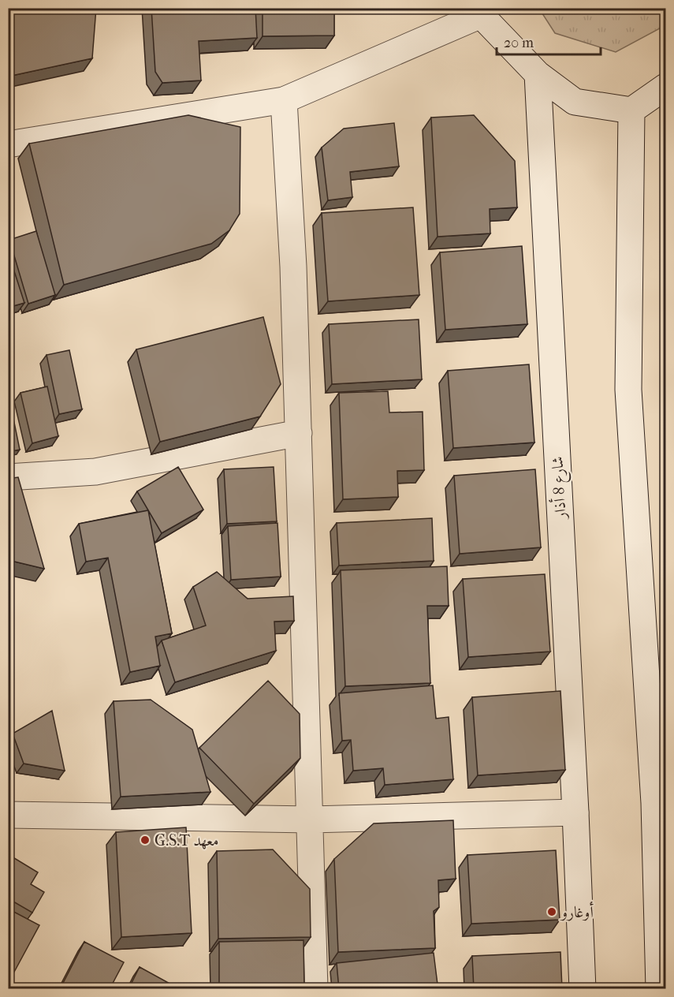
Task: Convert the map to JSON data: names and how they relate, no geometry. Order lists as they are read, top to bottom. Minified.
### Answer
{"streets":{"street":["شارع 8 أذار"]},"places":["G.S.T معهد","أوغارو"],"scale_bar":"20 m"}
